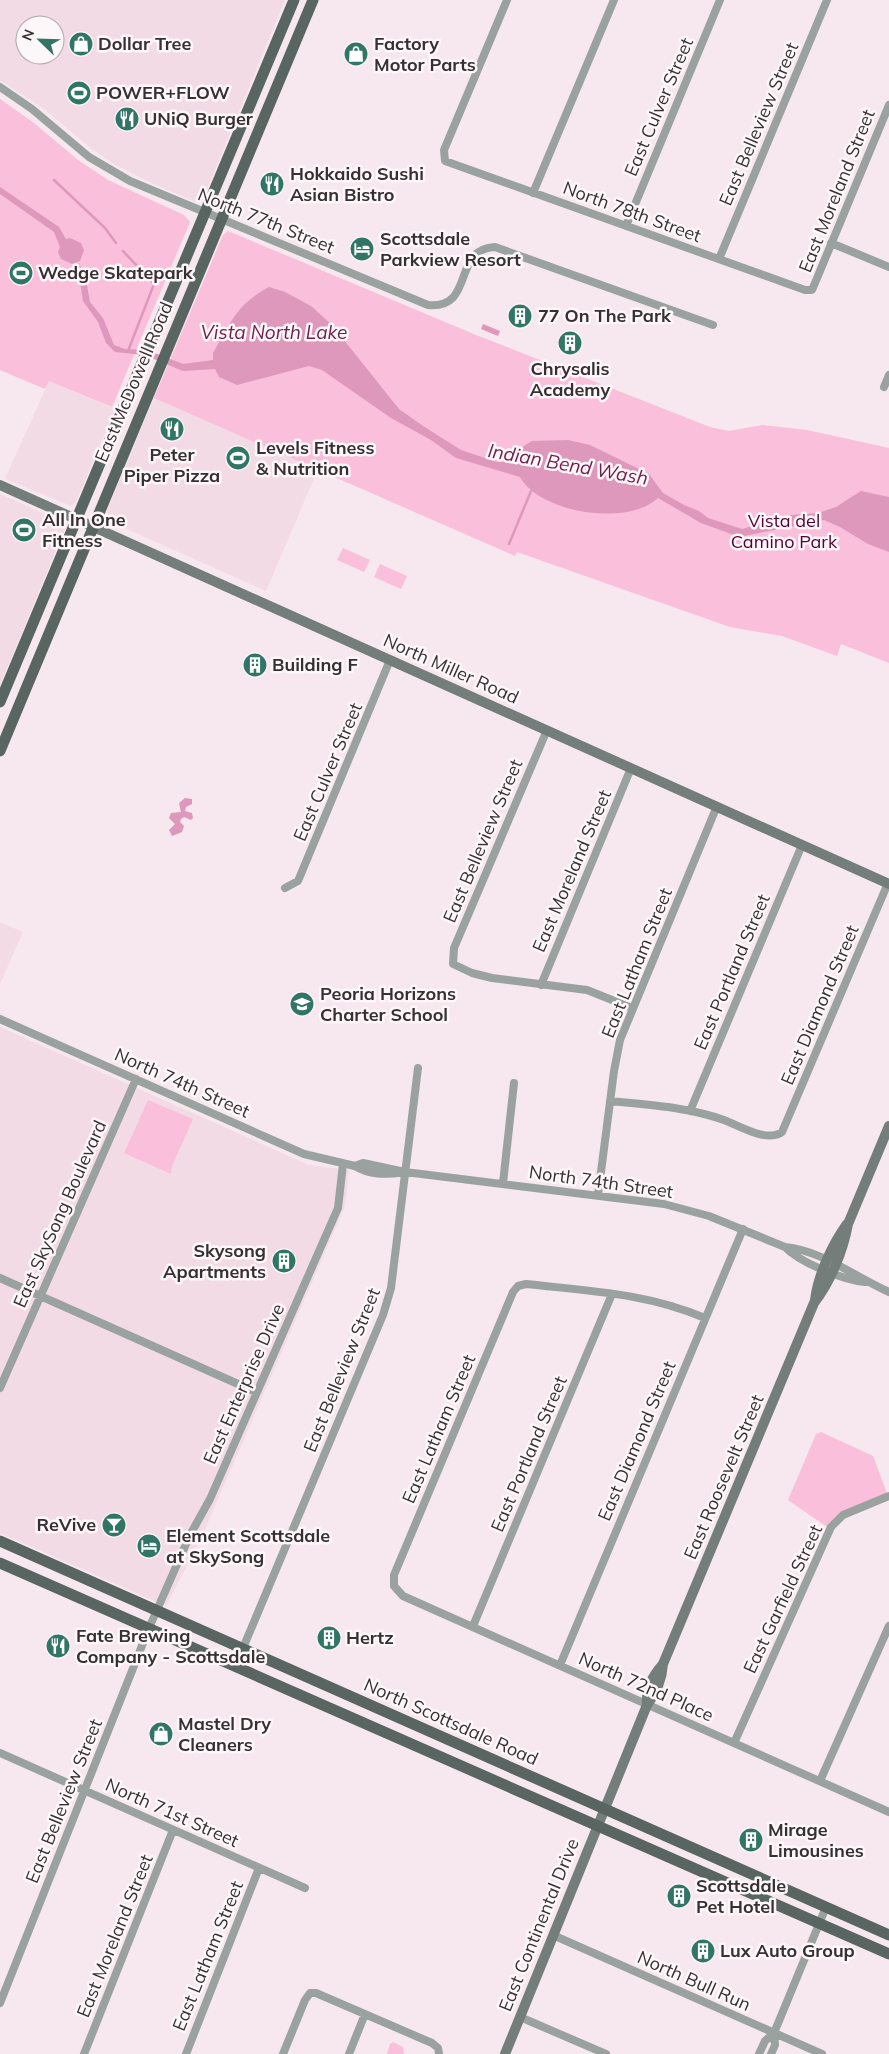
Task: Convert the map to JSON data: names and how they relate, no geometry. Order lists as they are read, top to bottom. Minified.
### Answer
{"streets":{"main road":["East McDowell Road","North Scottsdale Road"],"street":["East Culver Street","East Belleview Street","East Moreland Street","North 78th Street","North 77th Street","North Miller Road","East Latham Street","East Portland Street","East Diamond Street","North 74th Street","East SkySong Boulevard","East Enterprise Drive","East Roosevelt Street","East Garfield Street","North 72nd Place","North 71st Street","East Continental Drive","North Bull Run"]},"crossings":[["East Culver Street","North 78th Street"],["East Culver Street","North Miller Road"],["East Belleview Street","East Moreland Street"],["East Belleview Street","North 78th Street"],["East Belleview Street","North Miller Road"],["East Belleview Street","North 74th Street"],["East Belleview Street","East Enterprise Drive"],["East Belleview Street","North Scottsdale Road"],["East Belleview Street","North 71st Street"],["East Moreland Street","North 78th Street"],["East Moreland Street","North Miller Road"],["East Moreland Street","North 71st Street"],["North 77th Street","East McDowell Road"],["East McDowell Road","North Miller Road"],["North Miller Road","East Latham Street"],["North Miller Road","East Portland Street"],["North Miller Road","East Diamond Street"],["East Latham Street","East Portland Street"],["East Latham Street","North 74th Street"],["East Latham Street","North 72nd Place"],["East Latham Street","North 71st Street"],["East Portland Street","East Diamond Street"],["East Portland Street","North 72nd Place"],["East Diamond Street","North 74th Street"],["East Diamond Street","North 72nd Place"],["North 74th Street","East SkySong Boulevard"],["North 74th Street","East Enterprise Drive"],["North 74th Street","East Roosevelt Street"],["East Enterprise Drive","North Scottsdale Road"],["East Roosevelt Street","North 72nd Place"],["East Roosevelt Street","North Scottsdale Road"],["East Roosevelt Street","East Continental Drive"],["East Garfield Street","North 72nd Place"],["North Scottsdale Road","East Continental Drive"],["East Continental Drive","North Bull Run"]],"water":["Vista North Lake","Indian Bend Wash"],"parks":["Vista del Camino Park"],"places":{"shop":["Dollar Tree","Factory Motor Parts","Mastel Dry Cleaners"],"sports":["POWER+FLOW","Wedge Skatepark","Levels Fitness & Nutrition","All In One Fitness"],"restaurant":["UNiQ Burger","Hokkaido Sushi Asian Bistro","Peter Piper Pizza","Fate Brewing Company - Scottsdale"],"hotel":["Scottsdale Parkview Resort","Element Scottsdale at SkySong"],"building":["77 On The Park","Chrysalis Academy","Building F","Skysong Apartments","Hertz","Mirage Limousines","Scottsdale Pet Hotel","Lux Auto Group"],"school or university":["Peoria Horizons Charter School"],"bar":["ReVive"]},"north":"top left"}
